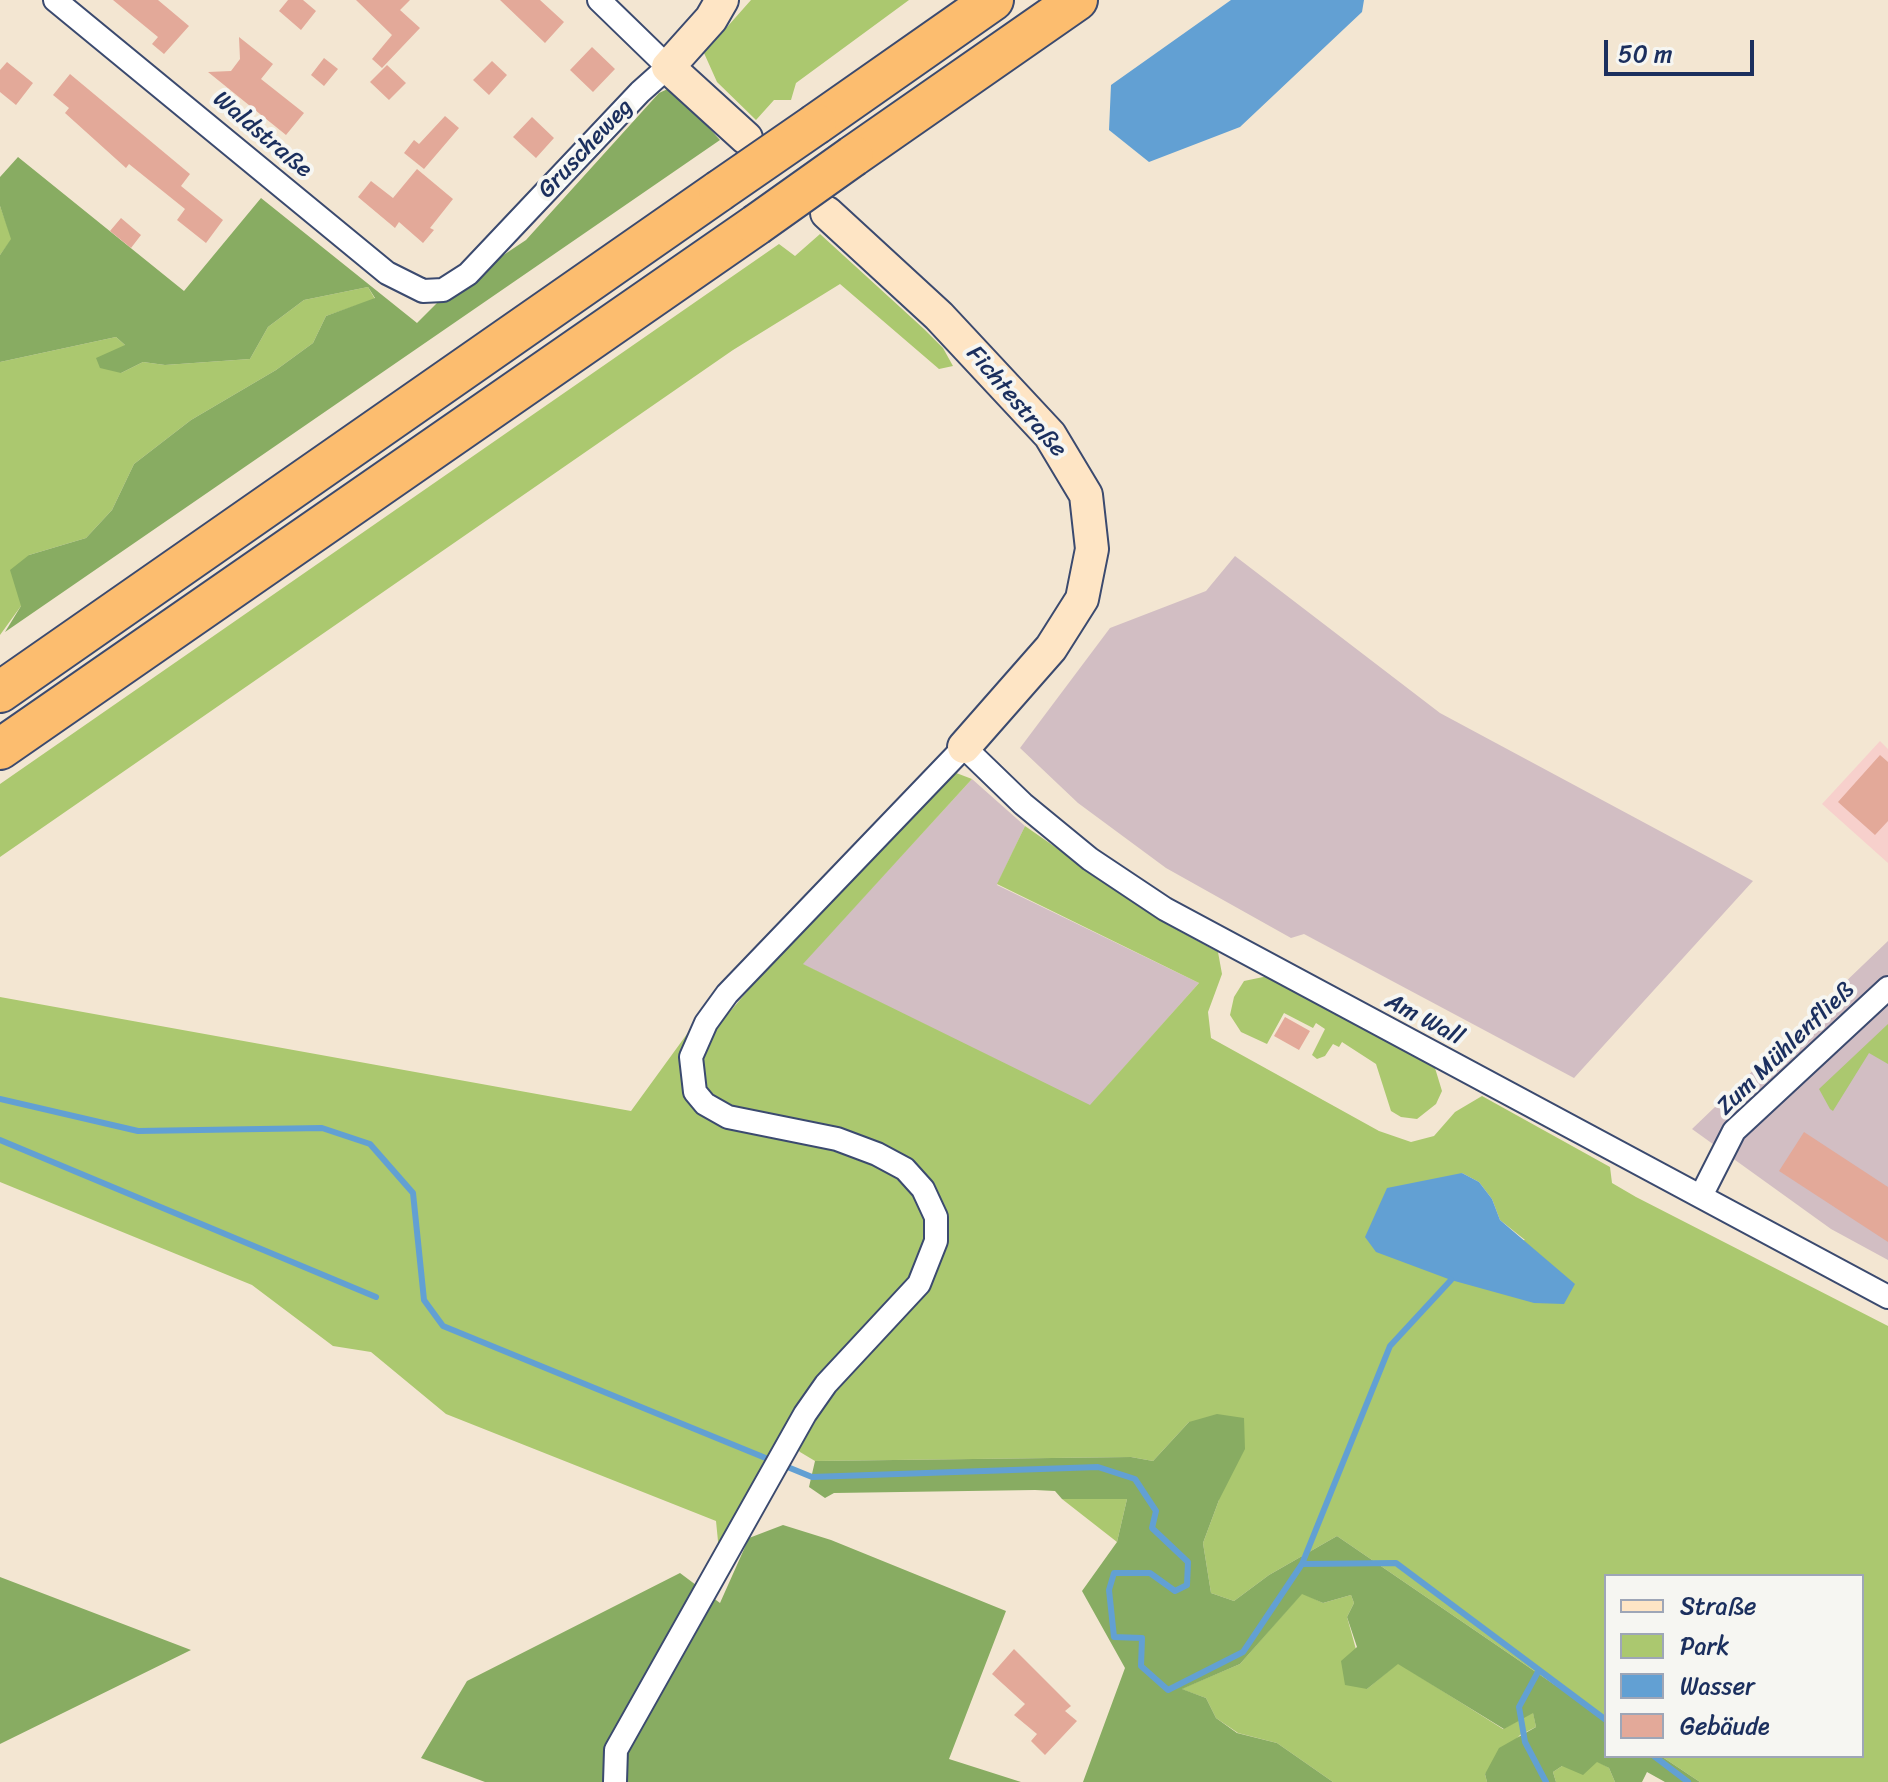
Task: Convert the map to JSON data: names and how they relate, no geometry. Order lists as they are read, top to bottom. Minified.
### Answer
{"streets":{"street":["Waldstraße","Gruscheweg","Fichtestraße","Am Wall","Zum Mühlenfließ"]},"crossings":[["Waldstraße","Gruscheweg"],["Fichtestraße","Am Wall"],["Am Wall","Zum Mühlenfließ"]],"legend":["Straße","Park","Wasser","Gebäude"],"scale_bar":"50 m"}
